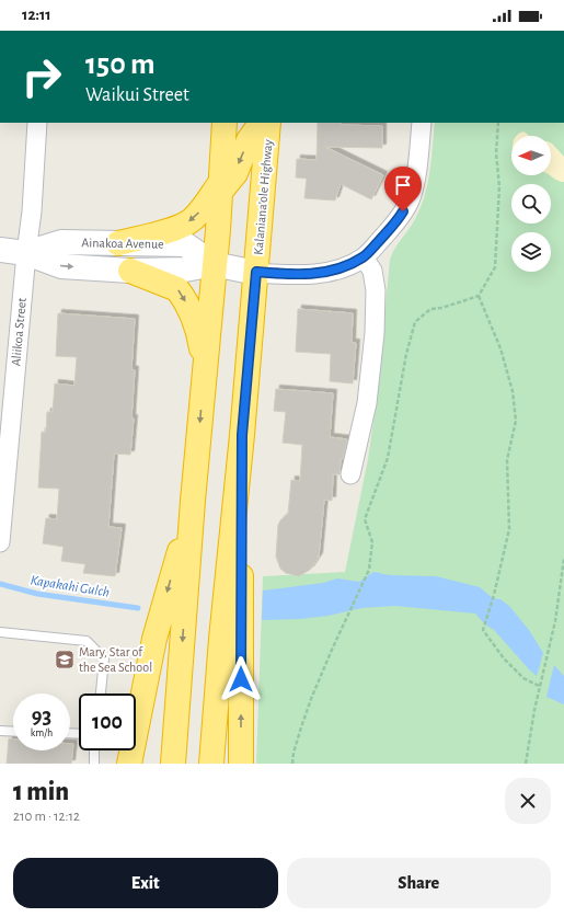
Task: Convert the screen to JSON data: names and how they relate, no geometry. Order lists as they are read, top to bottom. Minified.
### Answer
{"streets":{"highway":["Kalaniana’ole Highway"],"street":["Ainakoa Avenue","Aliikoa Street"]},"crossings":[["Kalaniana’ole Highway","Ainakoa Avenue"],["Ainakoa Avenue","Aliikoa Street"]],"water":["Kapakahi Gulch"],"places":{"school or university":["Mary, Star of the Sea School"]},"north":"left","page":{"status":"12:11","turn":["150 m","Waikui Street"],"speed":"93 km/h","limit":"100","heading":["1 min","210 m · 12:12"],"buttons":["Exit","Share"]}}
